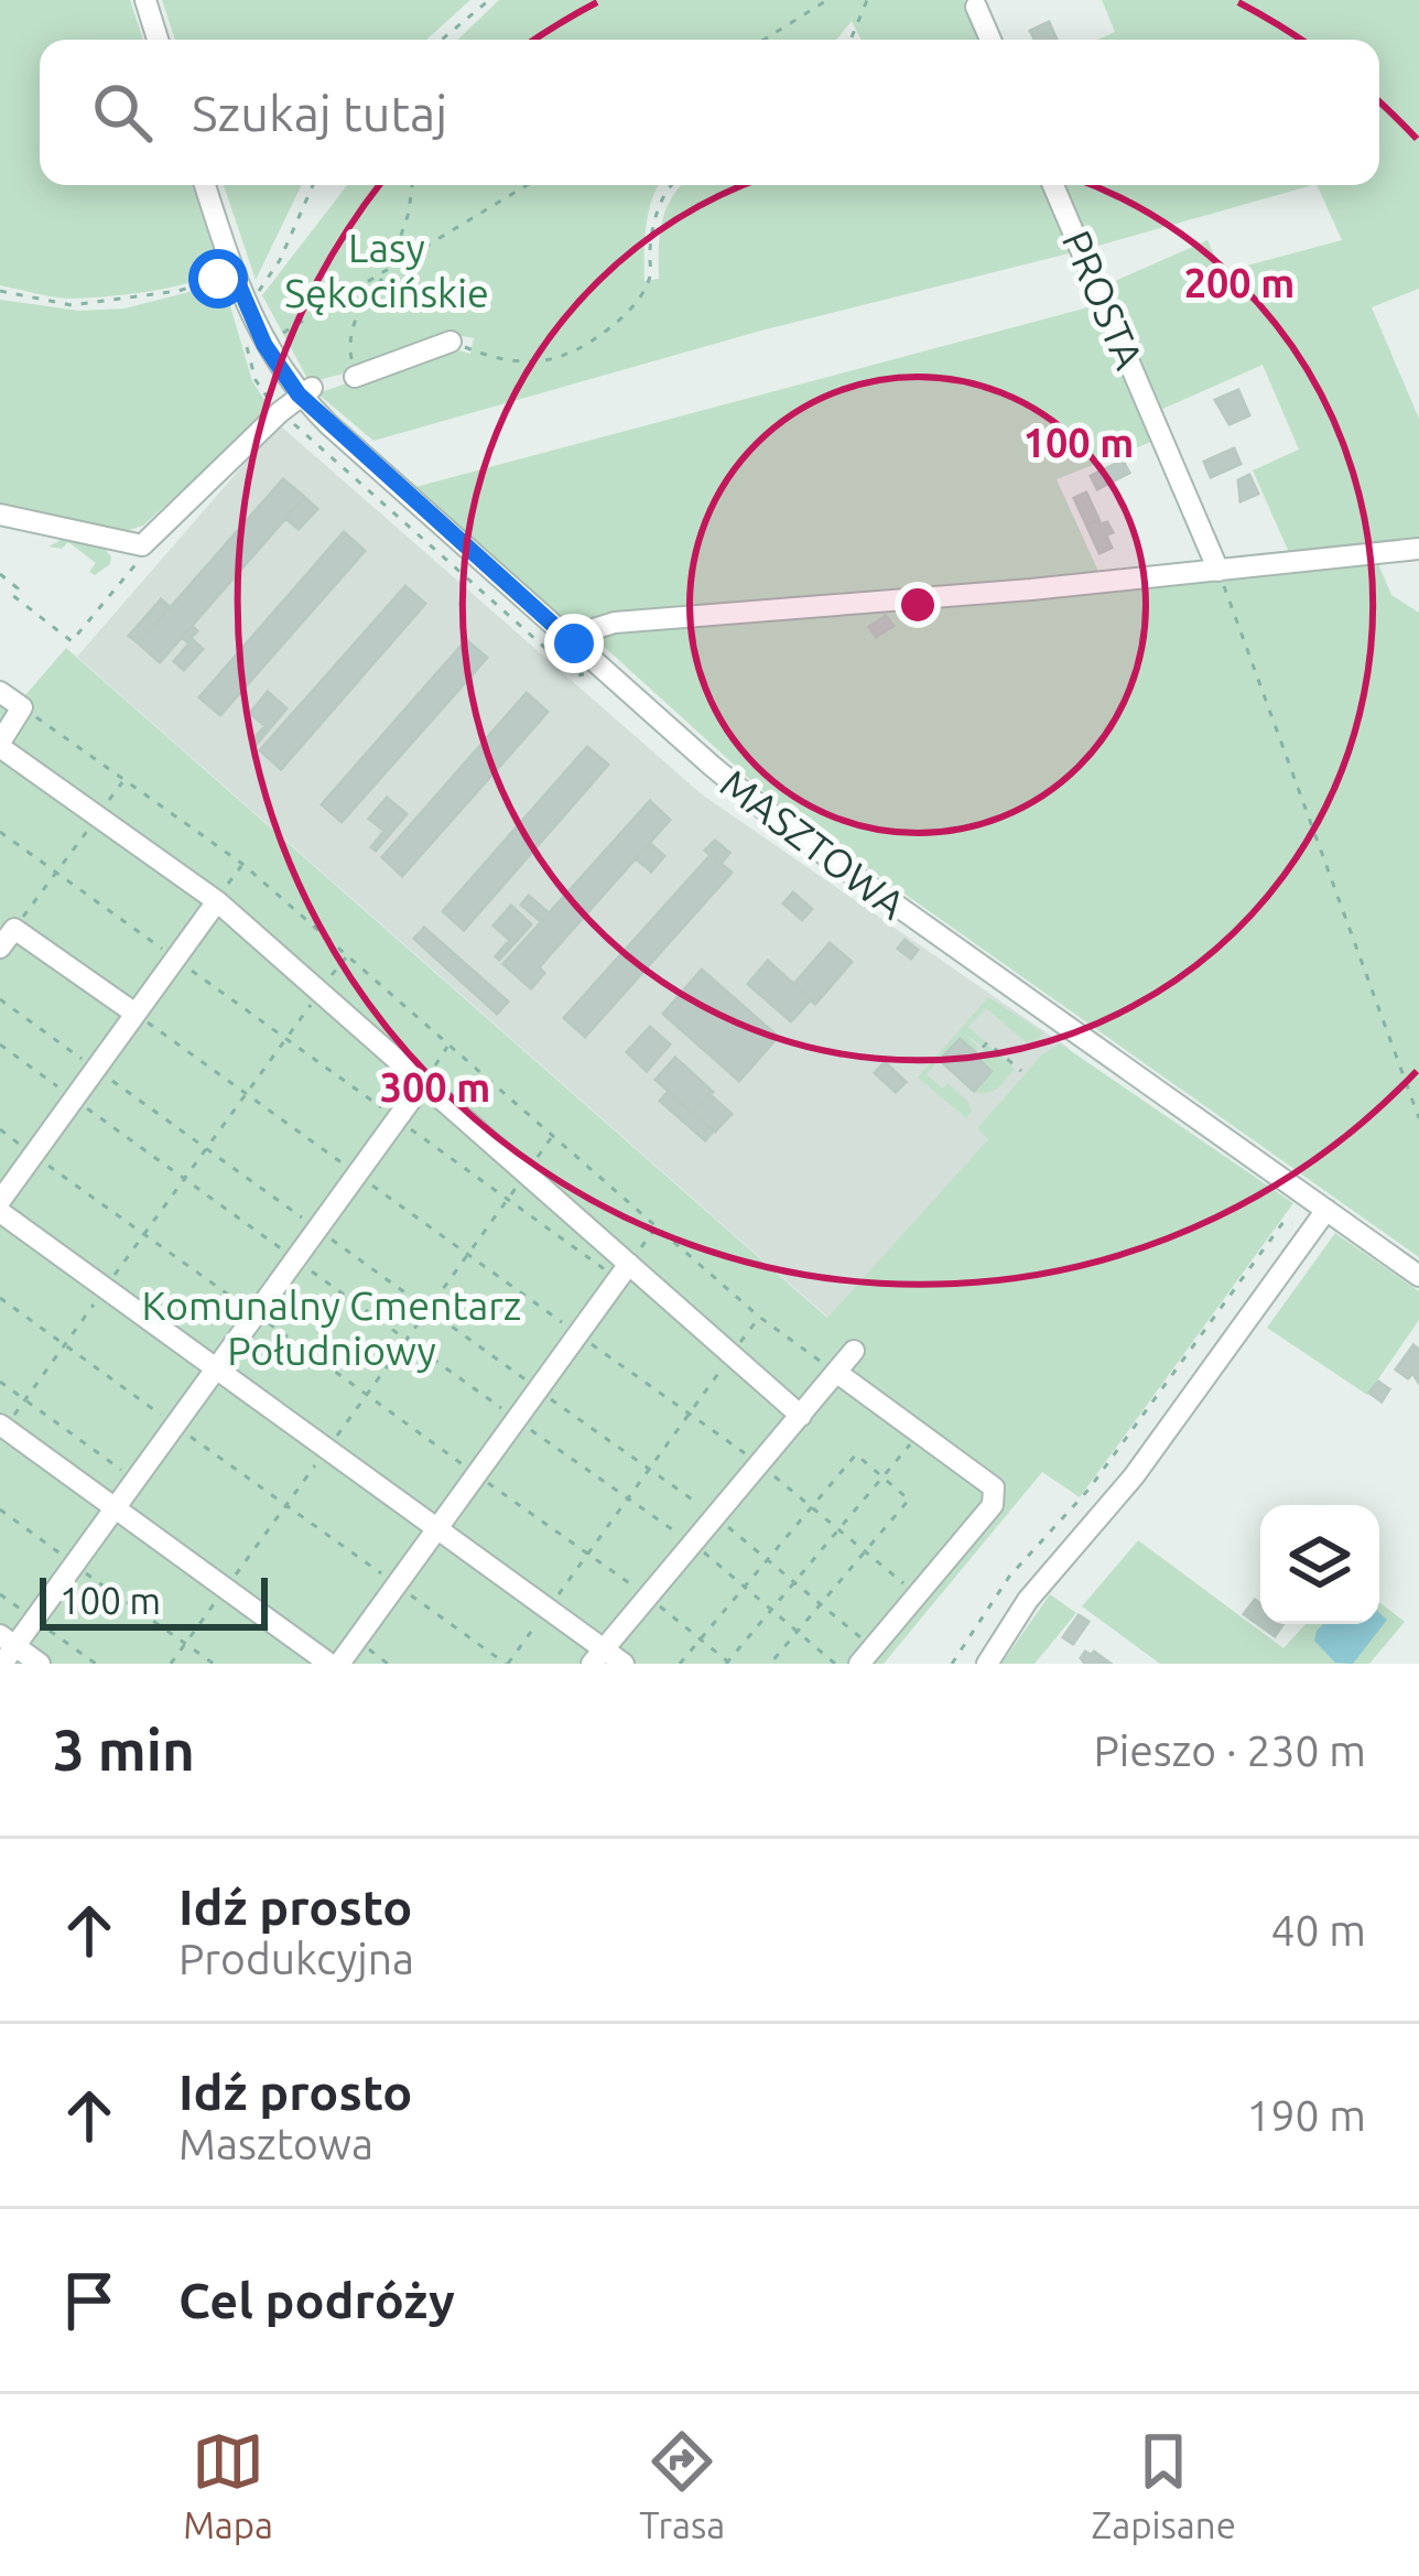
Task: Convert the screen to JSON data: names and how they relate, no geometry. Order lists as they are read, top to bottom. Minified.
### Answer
{"streets":{"street":["PROSTA","MASZTOWA"]},"parks":["Lasy Sękocińskie","Komunalny Cmentarz Południowy"],"scale_bar":"100 m","page":{"search":"Szukaj tutaj","scale":"100 m","heading":["3 min","Pieszo · 230 m"],"list":[["Idź prosto","Produkcyjna","40 m"],["Idź prosto","Masztowa","190 m"],"Cel podróży"],"nav":["Mapa","Trasa","Zapisane"]},"rings":["200 m","100 m","300 m"]}
